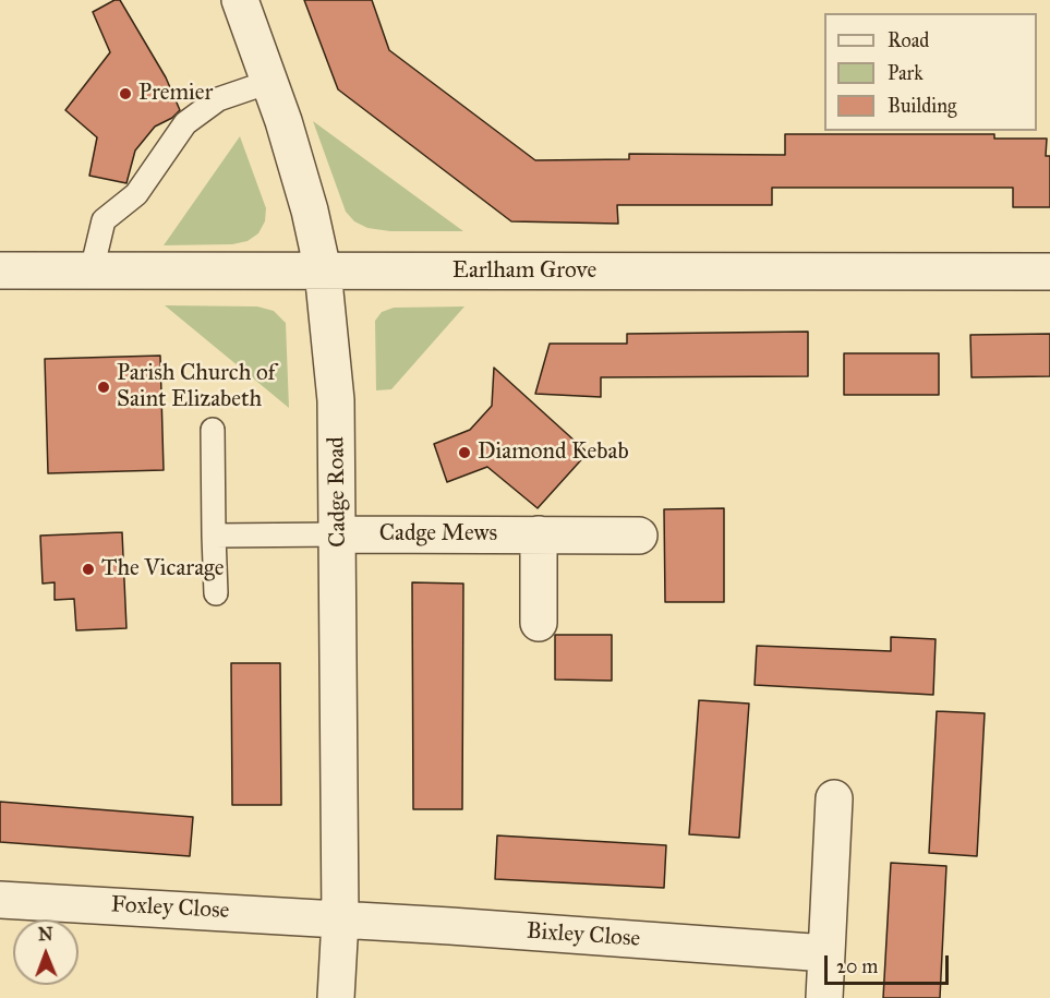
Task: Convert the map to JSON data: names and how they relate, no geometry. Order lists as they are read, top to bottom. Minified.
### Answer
{"streets":{"street":["Earlham Grove","Cadge Road","Cadge Mews","Foxley Close","Bixley Close"]},"crossings":[["Earlham Grove","Cadge Road"],["Cadge Road","Cadge Mews"],["Cadge Road","Foxley Close"],["Cadge Road","Bixley Close"],["Foxley Close","Bixley Close"]],"places":["Premier","Parish Church of Saint Elizabeth","Diamond Kebab","The Vicarage"],"legend":["Road","Park","Building"],"scale_bar":"20 m","north":"top"}
